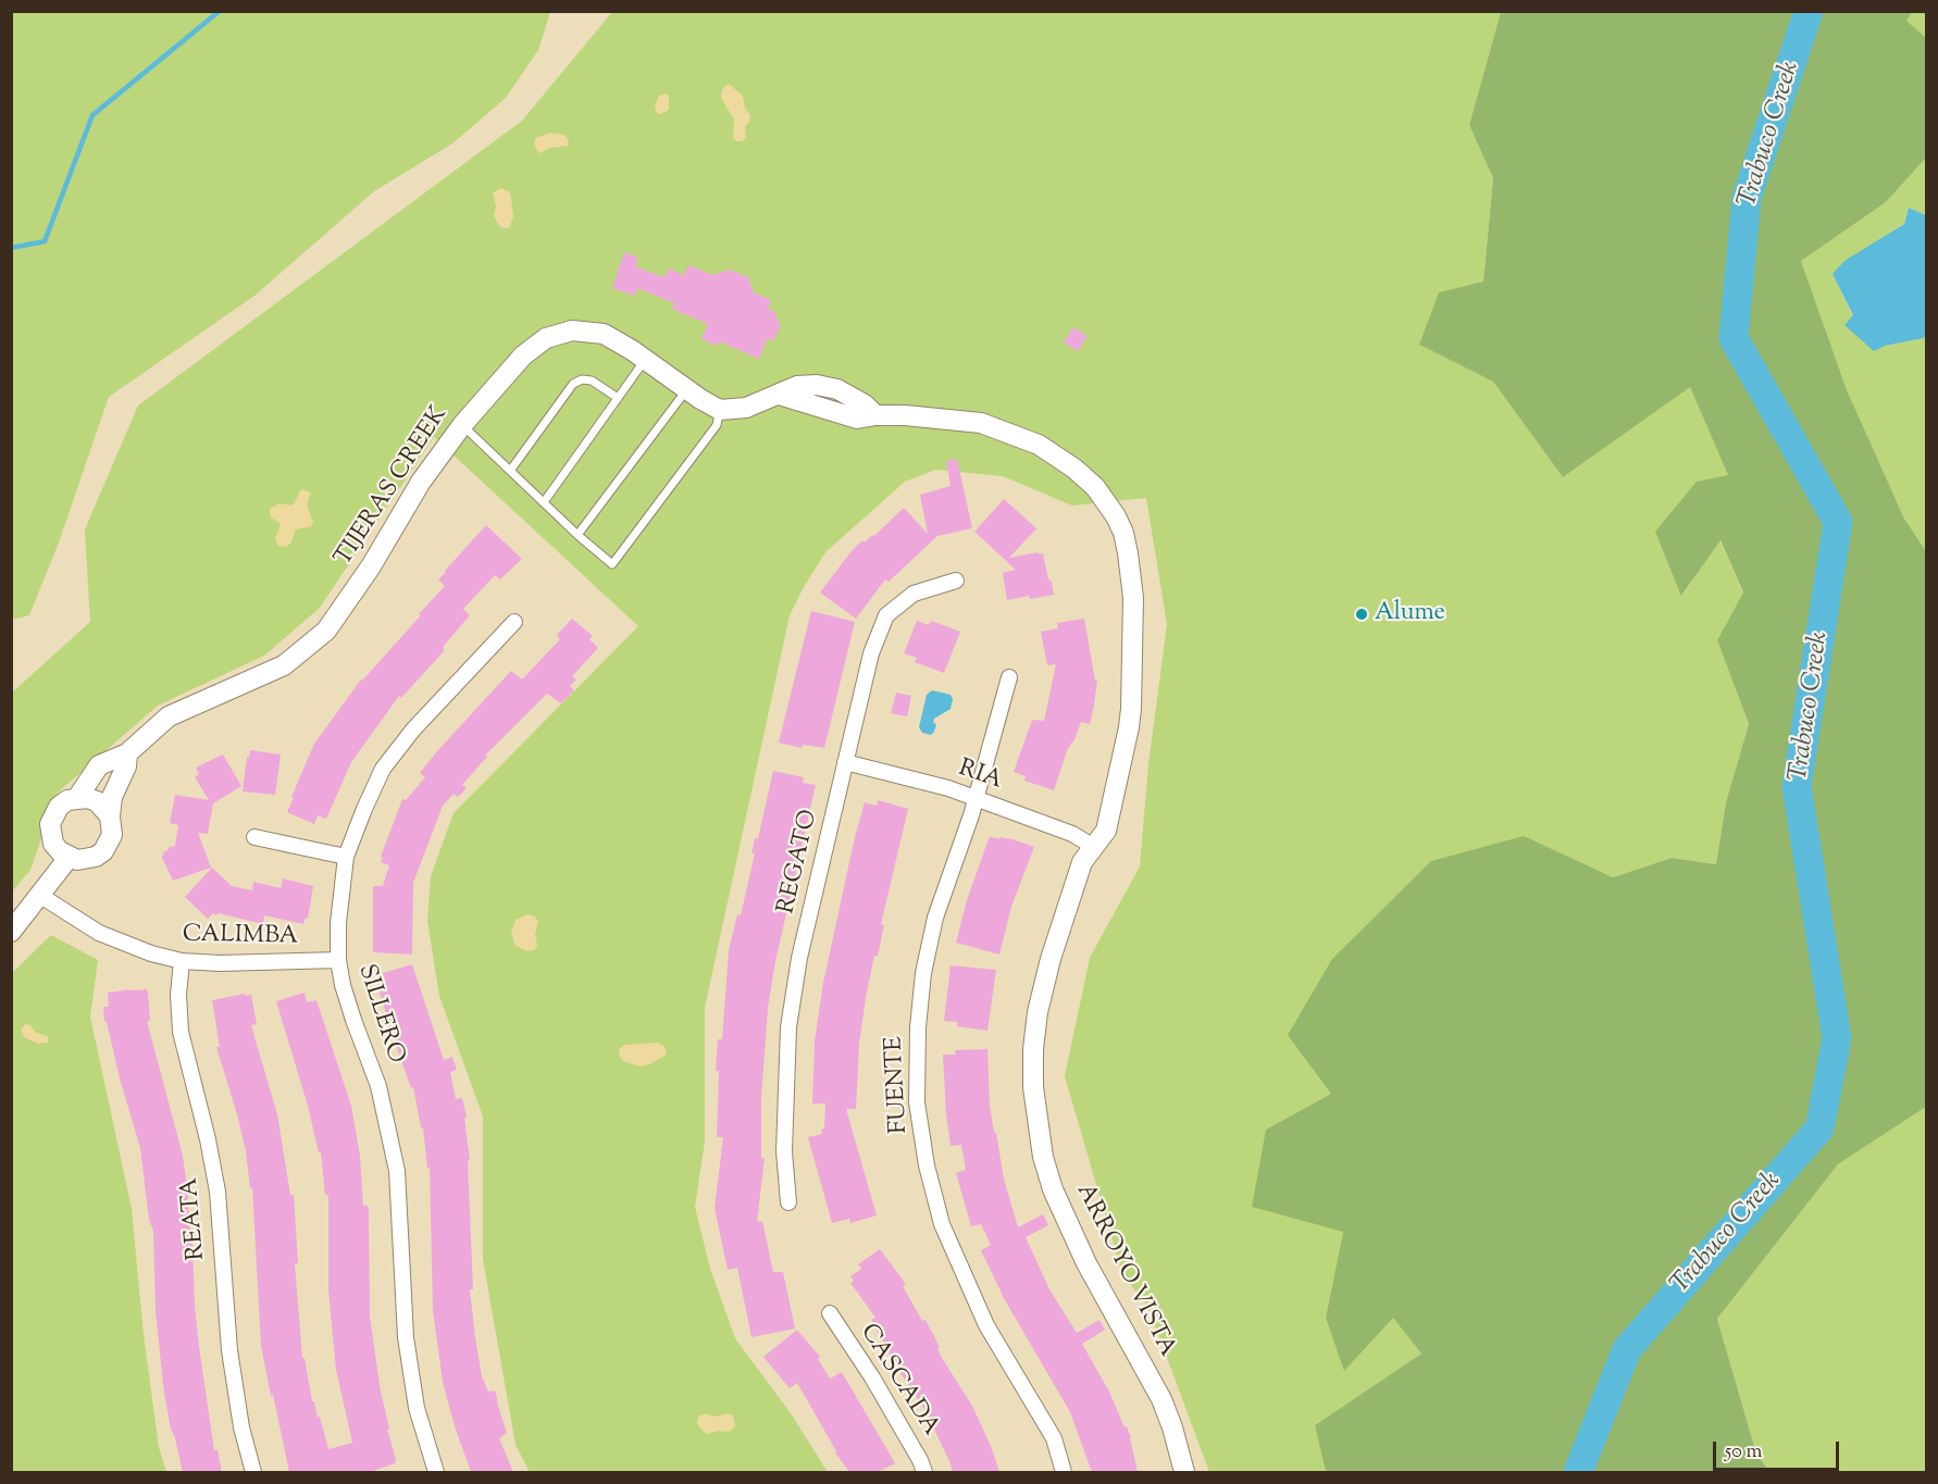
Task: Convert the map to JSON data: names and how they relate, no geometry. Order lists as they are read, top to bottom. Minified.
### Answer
{"streets":{"street":["TIJERAS CREEK","RIA","REGATO","CALIMBA","SILLERO","FUENTE","REATA","ARROYO VISTA","CASCADA"]},"crossings":[["TIJERAS CREEK","ARROYO VISTA"],["RIA","REGATO"],["RIA","FUENTE"],["RIA","ARROYO VISTA"],["CALIMBA","SILLERO"],["CALIMBA","REATA"]],"water":["Trabuco Creek"],"places":["Alume"],"scale_bar":"50 m"}
